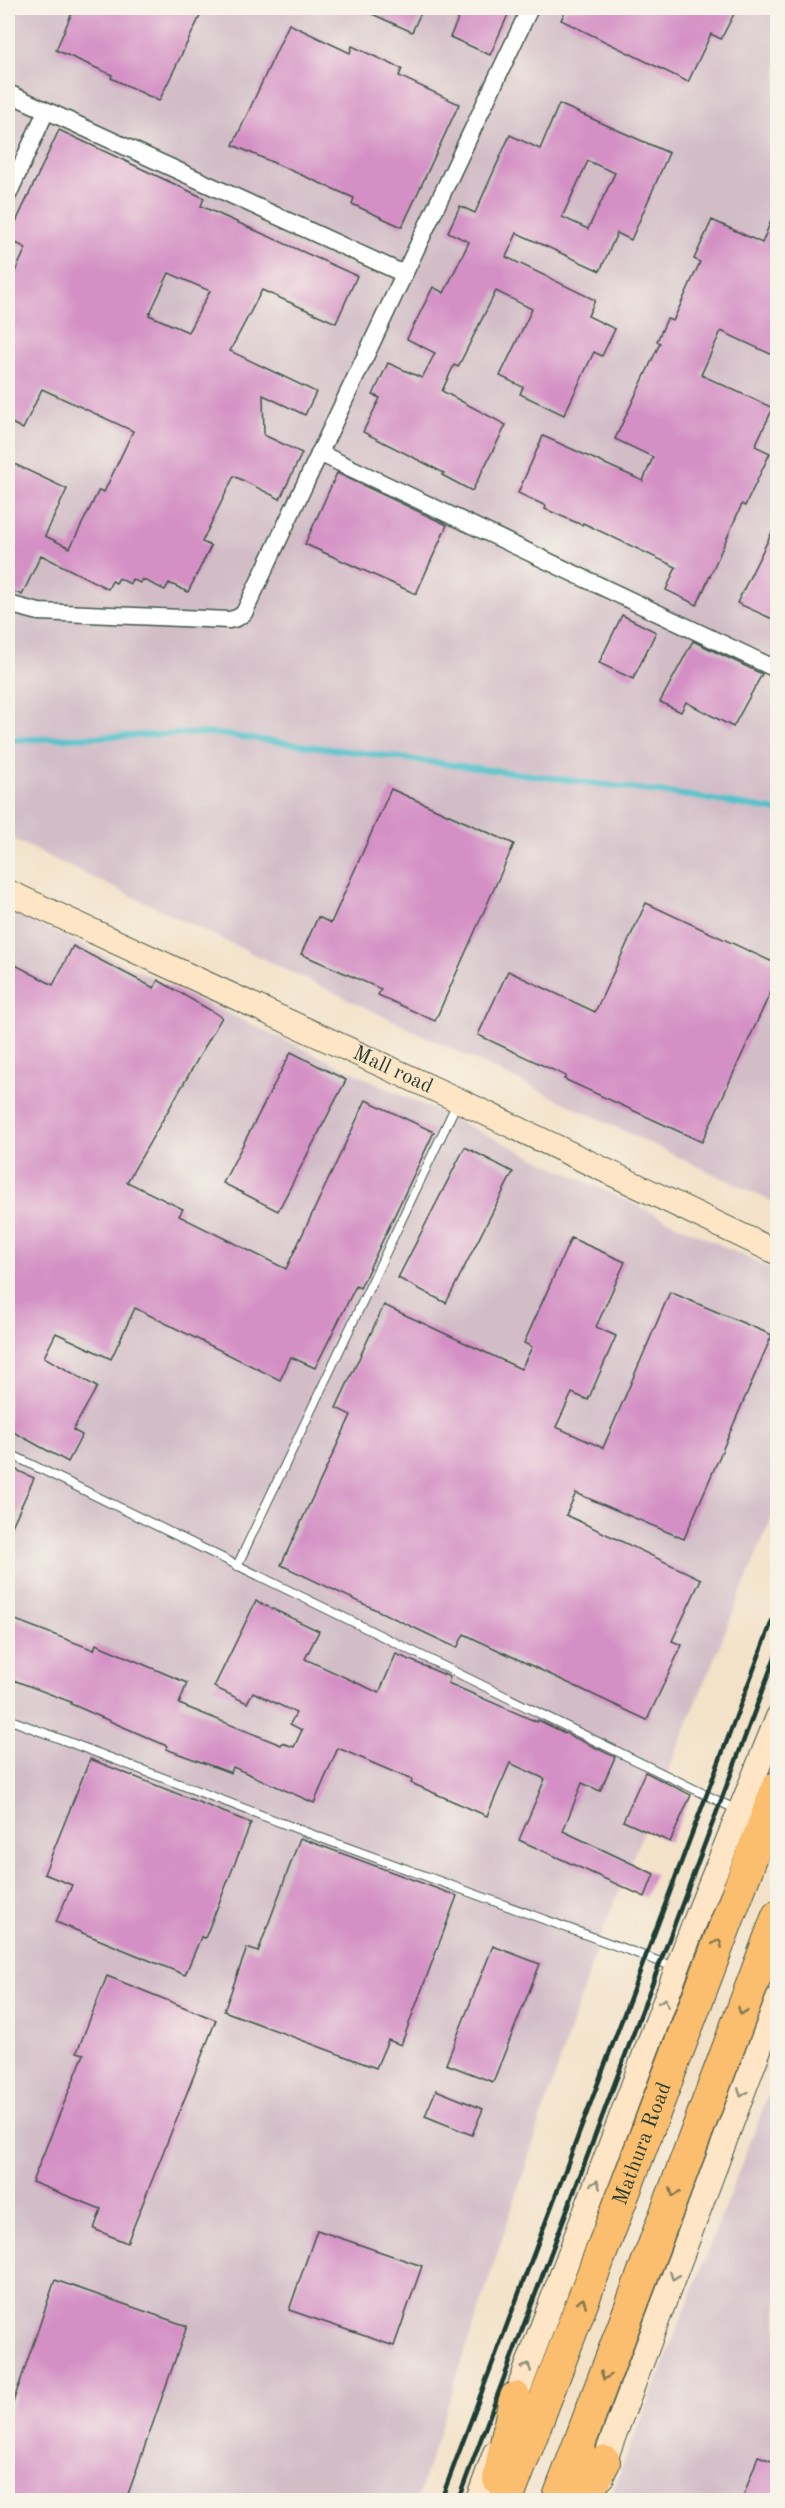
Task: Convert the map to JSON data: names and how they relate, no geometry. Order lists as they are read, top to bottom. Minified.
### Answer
{"streets":{"highway":["Mathura Road"],"main road":["Mall road"]}}
